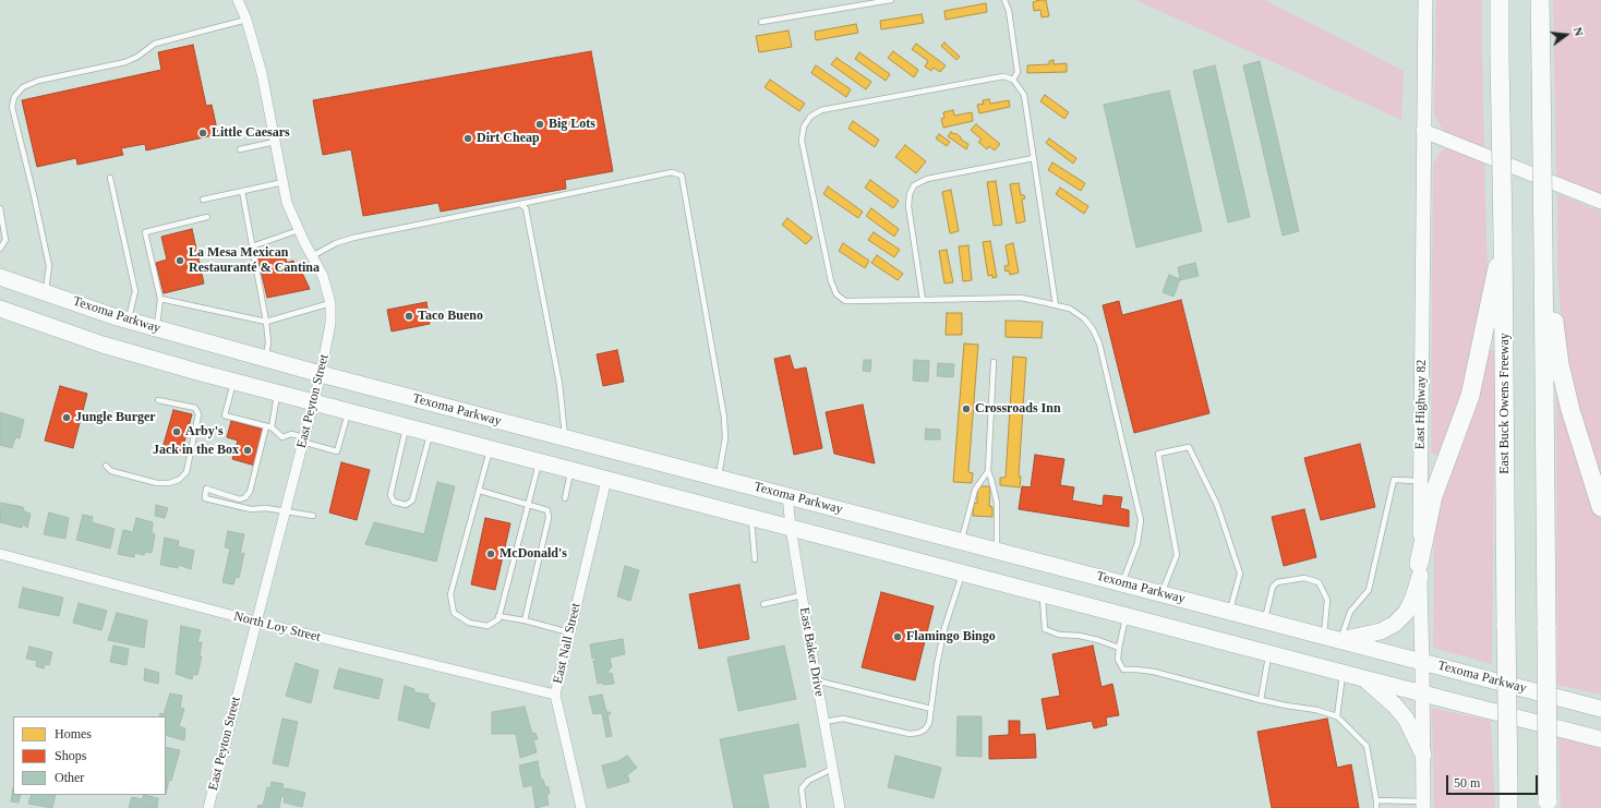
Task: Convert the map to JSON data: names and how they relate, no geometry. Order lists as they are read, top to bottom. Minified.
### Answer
{"streets":{"highway":["East Buck Owens Freeway"],"main road":["Texoma Parkway","East Highway 82"],"street":["East Peyton Street","North Loy Street","East Nall Street","East Baker Drive"]},"crossings":[["Texoma Parkway","East Peyton Street"],["Texoma Parkway","East Highway 82"],["Texoma Parkway","East Baker Drive"],["East Peyton Street","North Loy Street"],["North Loy Street","East Nall Street"]],"places":["Big Lots","Little Caesars","Dirt Cheap","La Mesa Mexican Restauranté & Cantina","Taco Bueno","Crossroads Inn","Jungle Burger","Arby's","Jack in the Box","McDonald's","Flamingo Bingo"],"legend":["Homes","Shops","Other"],"scale_bar":"50 m","north":"right"}
